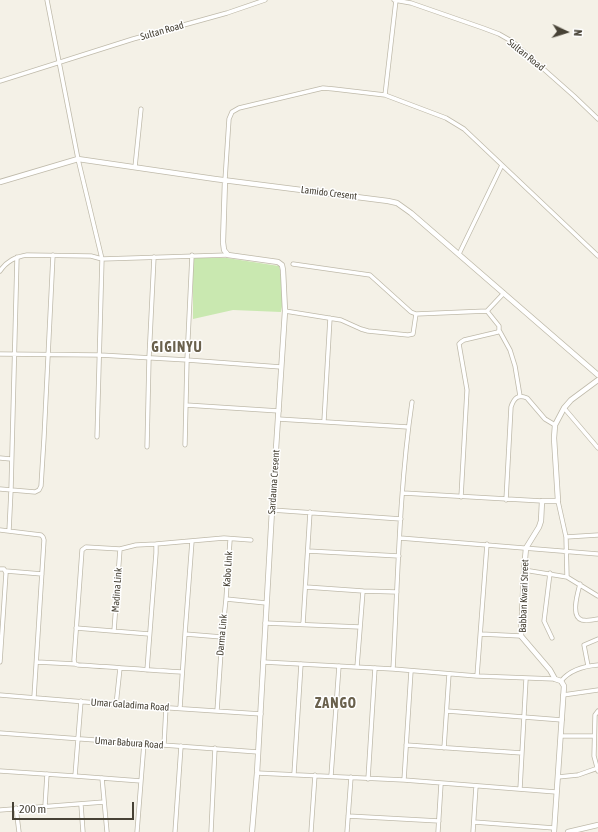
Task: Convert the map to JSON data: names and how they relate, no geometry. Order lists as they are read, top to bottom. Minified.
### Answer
{"streets":{"street":["Sultan Road","Lamido Cresent","Sardauna Cresent","Kabo Link","Madina Link","Babban Kwari Street","Darma Link","Umar Galadima Road","Umar Babura Road"]},"crossings":[["Sardauna Cresent","Umar Galadima Road"],["Sardauna Cresent","Umar Babura Road"],["Kabo Link","Darma Link"],["Darma Link","Umar Galadima Road"]],"districts":["GIGINYU","ZANGO"],"scale_bar":"200 m","north":"right"}
